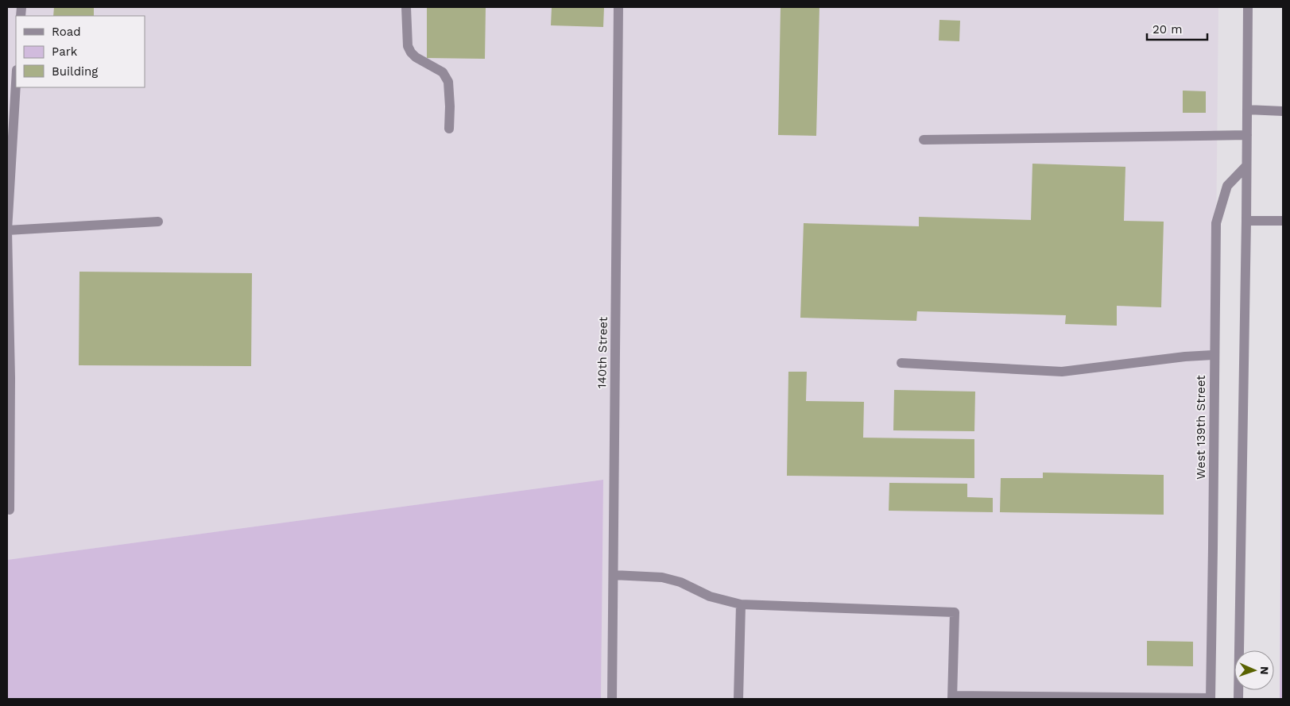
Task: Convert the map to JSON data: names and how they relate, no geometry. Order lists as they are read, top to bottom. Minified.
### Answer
{"streets":{"street":["140th Street","West 139th Street"]},"legend":["Road","Park","Building"],"scale_bar":"20 m","north":"right"}
